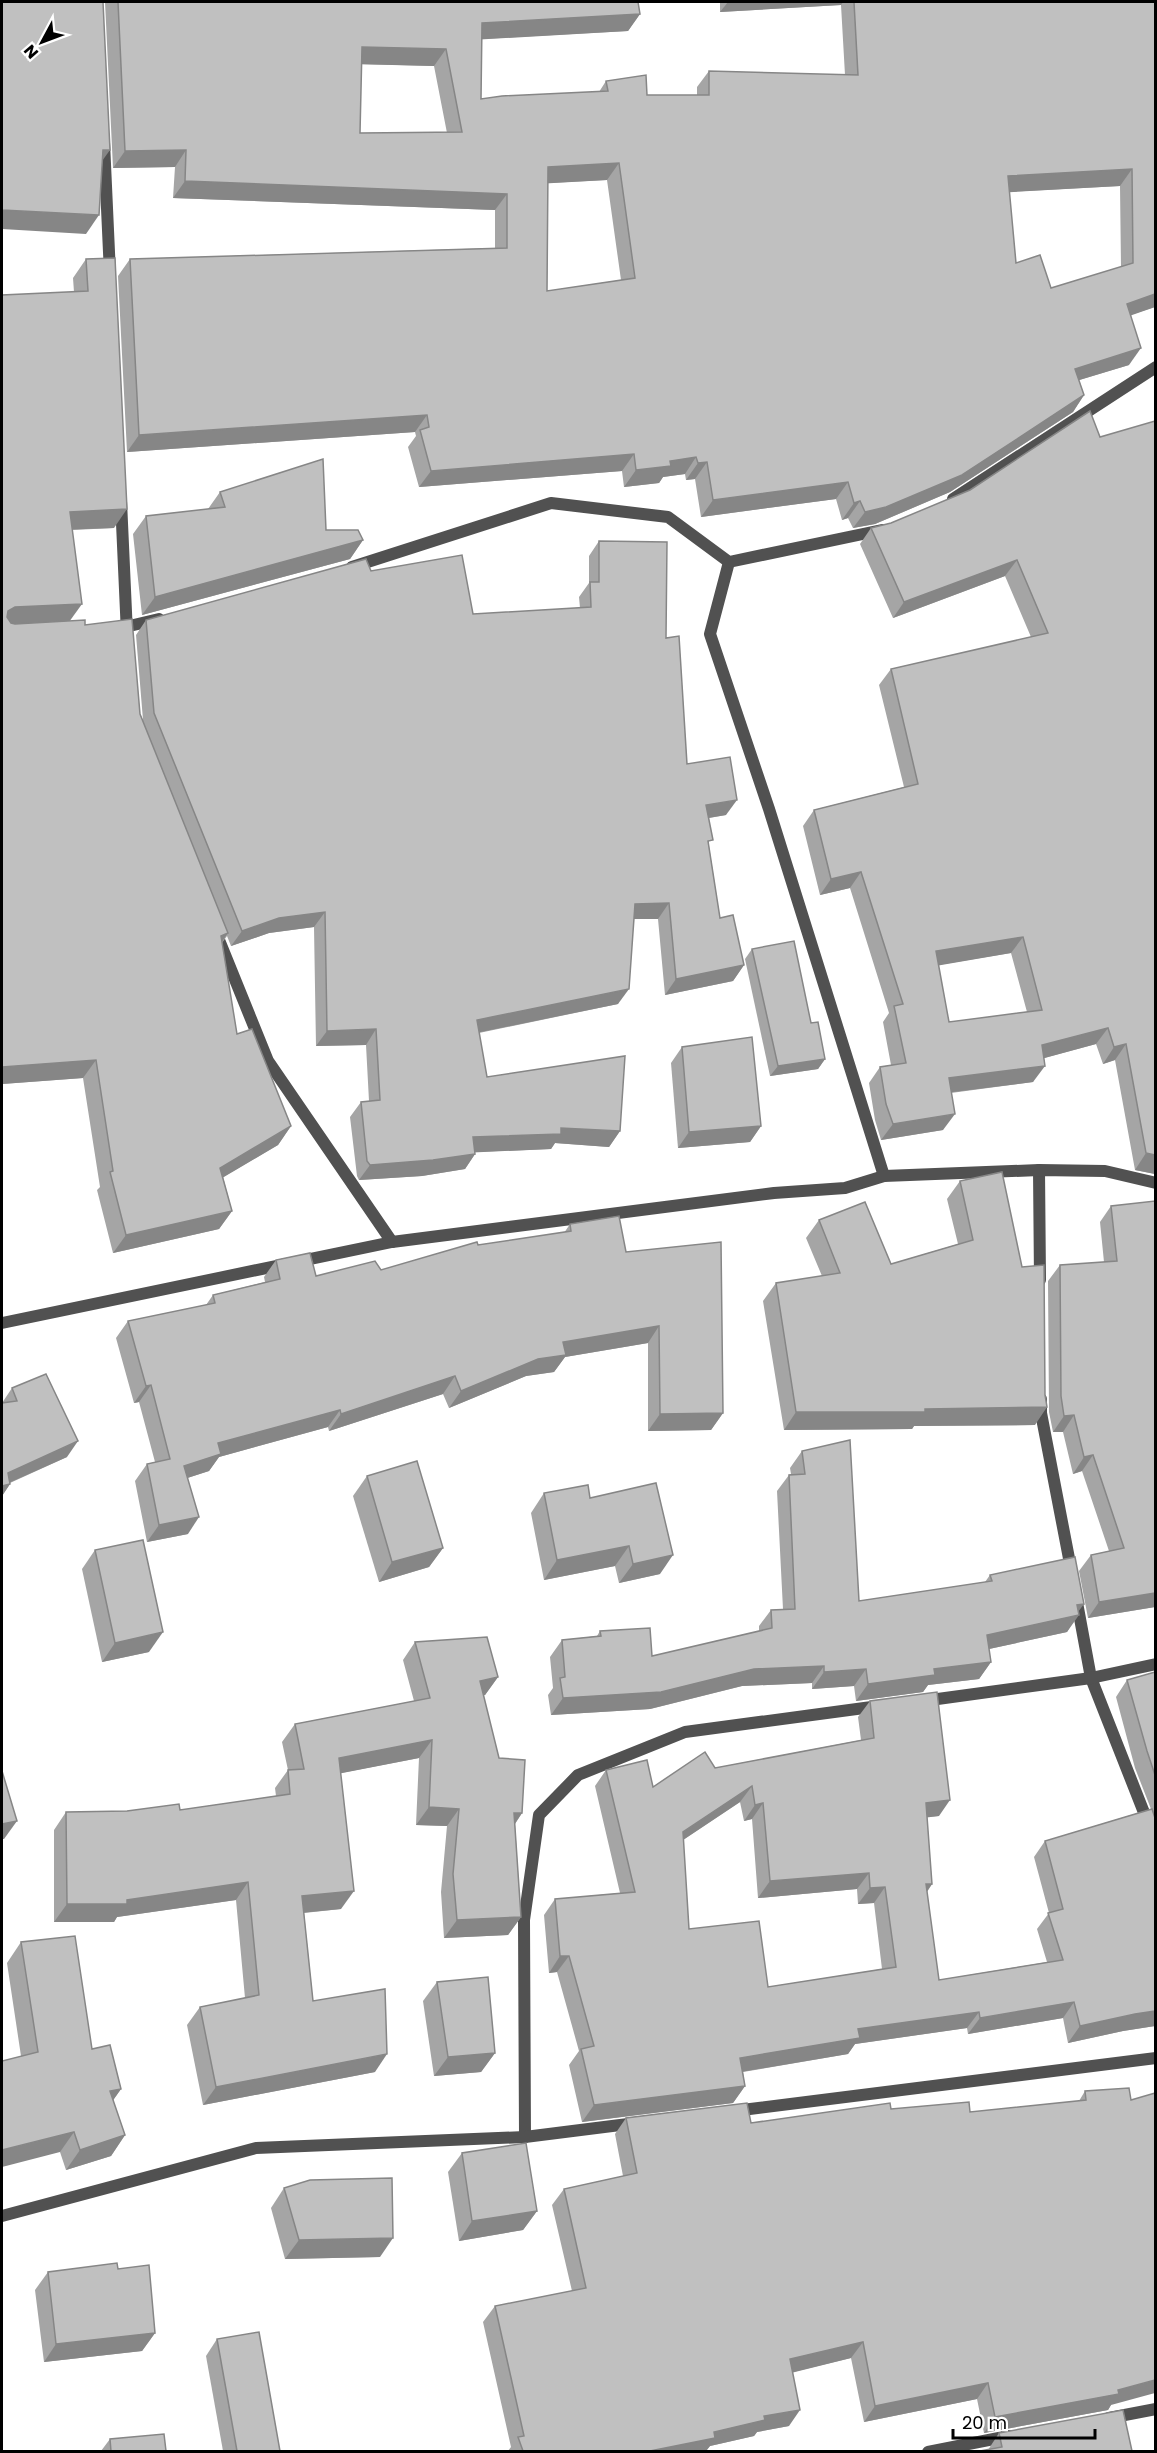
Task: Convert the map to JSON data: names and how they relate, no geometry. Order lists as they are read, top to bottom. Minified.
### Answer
{"scale_bar":"20 m","north":"bottom left"}
